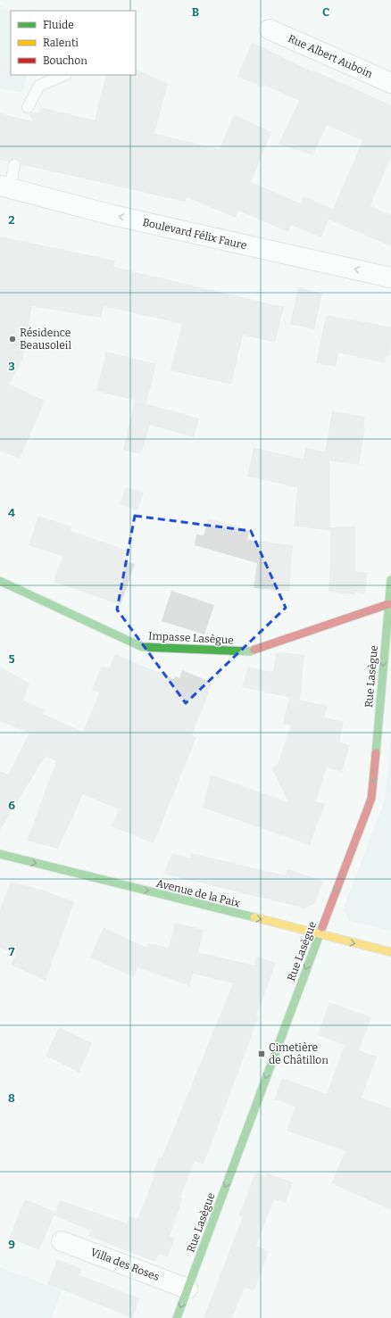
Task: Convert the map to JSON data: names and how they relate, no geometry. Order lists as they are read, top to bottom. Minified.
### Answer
{"streets":{"street":["Rue Albert Auboin","Boulevard Félix Faure","Impasse Lasègue","Rue Lasègue","Avenue de la Paix","Villa des Roses"]},"crossings":[["Impasse Lasègue","Rue Lasègue"],["Rue Lasègue","Avenue de la Paix"],["Rue Lasègue","Villa des Roses"]],"one_way":["Boulevard Félix Faure","Rue Lasègue","Avenue de la Paix"],"places":{"other":["Résidence Beausoleil"],"transit":["Cimetière de Châtillon"]},"legend":["Fluide","Ralenti","Bouchon"],"grid":{"columns":["B","C"],"rows":["2","3","4","5","6","7","8","9"]}}
